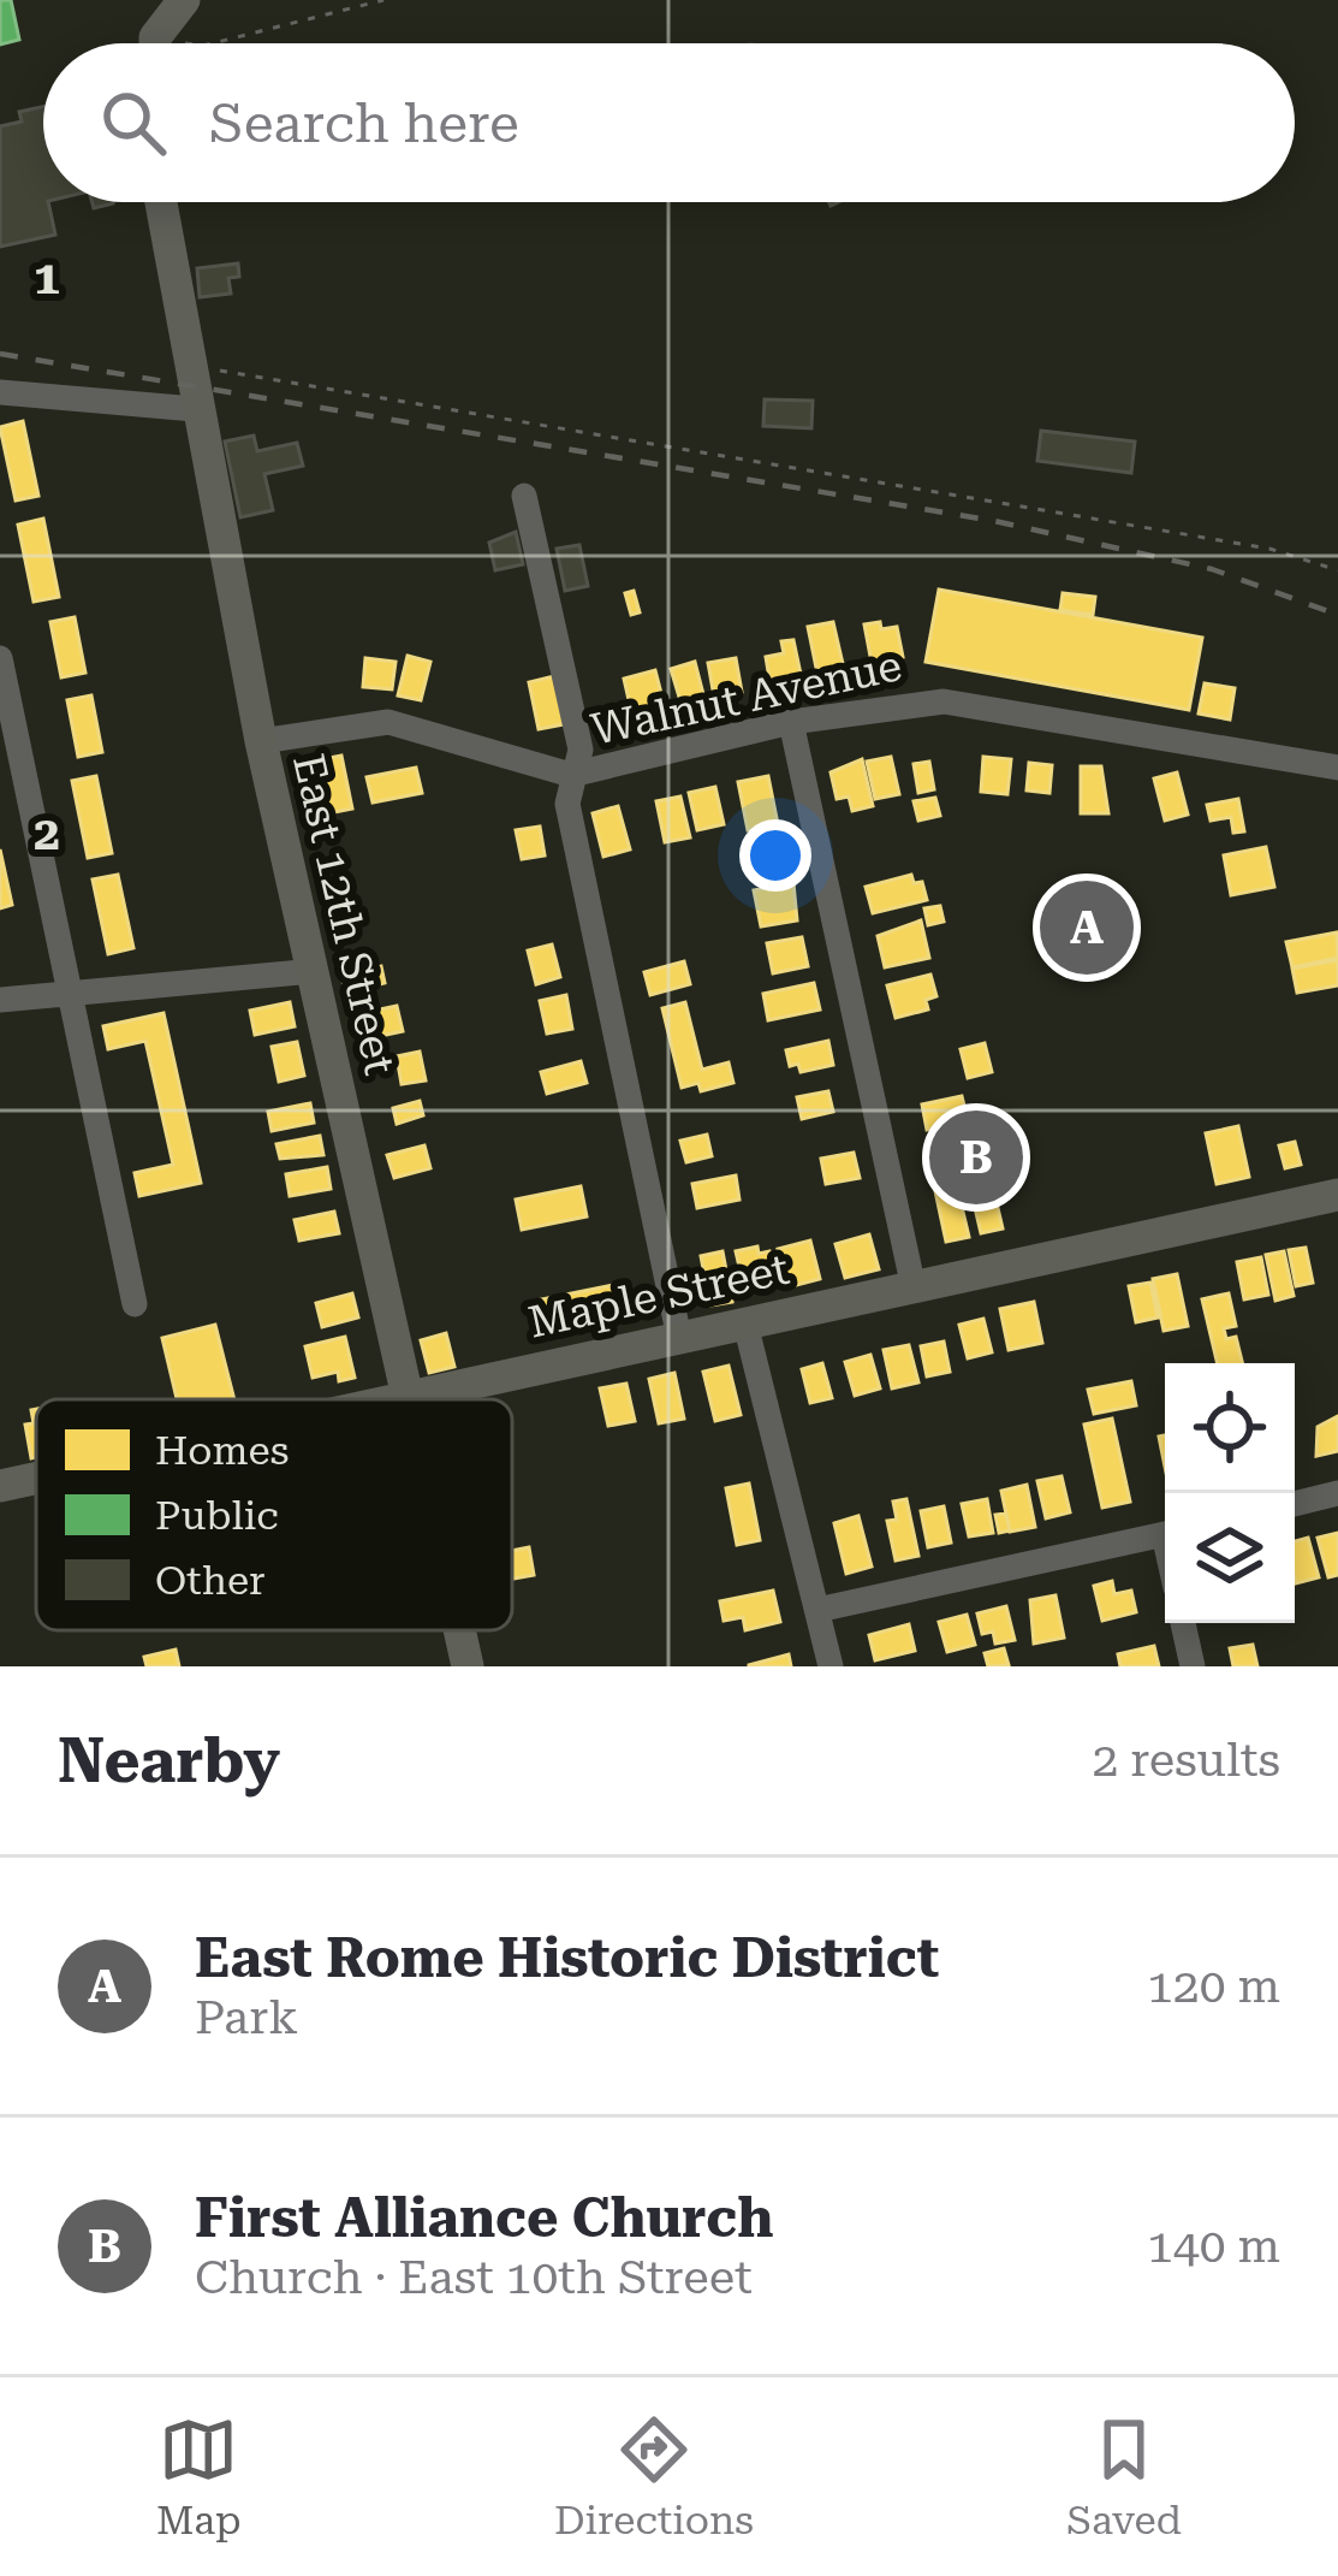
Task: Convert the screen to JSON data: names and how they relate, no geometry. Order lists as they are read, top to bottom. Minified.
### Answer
{"streets":{"main road":["East 12th Street","Maple Street"],"street":["Walnut Avenue"]},"crossings":[["Walnut Avenue","East 12th Street"],["East 12th Street","Maple Street"]],"legend":["Homes","Public","Other"],"page":{"search":"Search here","pins":["A","B"],"heading":["Nearby","2 results"],"list":[{"mark":"A","name":"East Rome Historic District","note":"Park","value":"120 m"},{"mark":"B","name":"First Alliance Church","note":"Church · East 10th Street","value":"140 m"}],"nav":["Map","Directions","Saved"]},"grid":{"rows":["1","2"]}}
